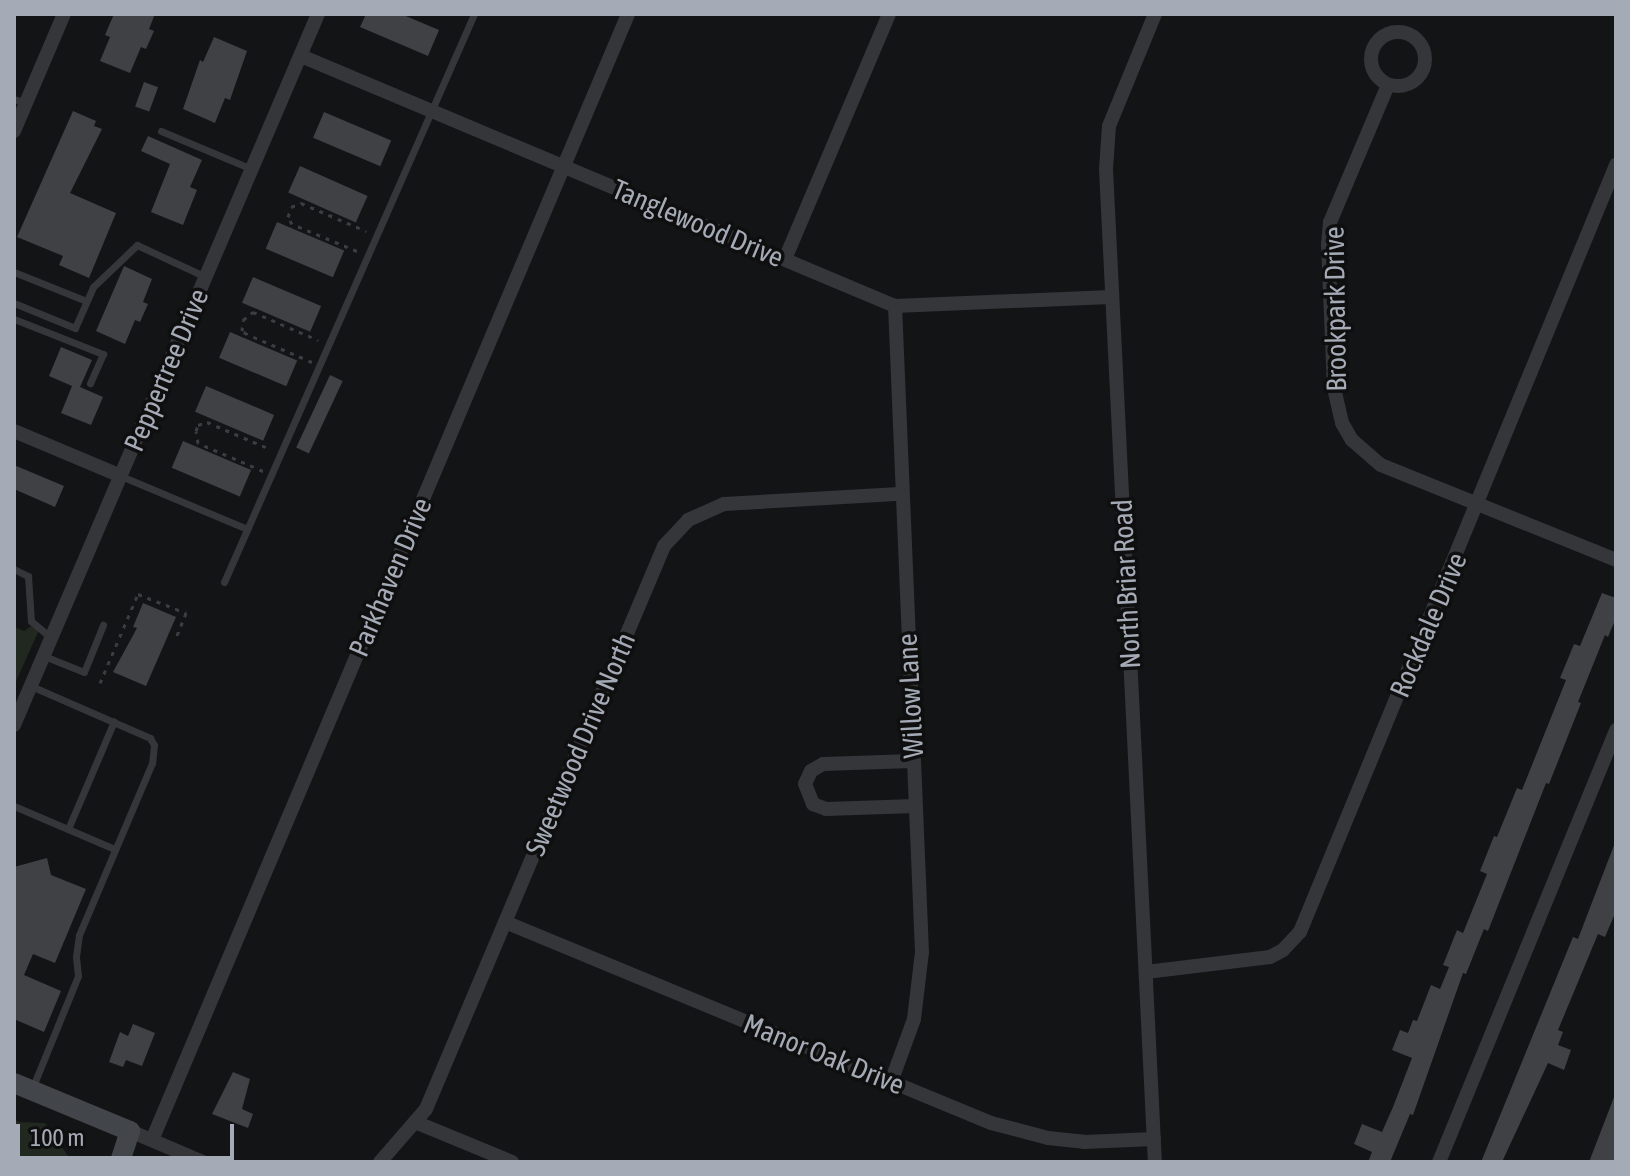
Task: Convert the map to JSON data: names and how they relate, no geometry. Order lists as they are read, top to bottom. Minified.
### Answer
{"streets":{"street":["Tanglewood Drive","Brookpark Drive","Peppertree Drive","Parkhaven Drive","North Briar Road","Rockdale Drive","Willow Lane","Sweetwood Drive North","Manor Oak Drive"]},"crossings":[["Tanglewood Drive","Peppertree Drive"],["Tanglewood Drive","Parkhaven Drive"],["Tanglewood Drive","North Briar Road"],["Tanglewood Drive","Willow Lane"],["Brookpark Drive","Rockdale Drive"],["North Briar Road","Rockdale Drive"],["North Briar Road","Manor Oak Drive"],["Willow Lane","Sweetwood Drive North"],["Willow Lane","Manor Oak Drive"],["Sweetwood Drive North","Manor Oak Drive"]],"scale_bar":"100 m"}
